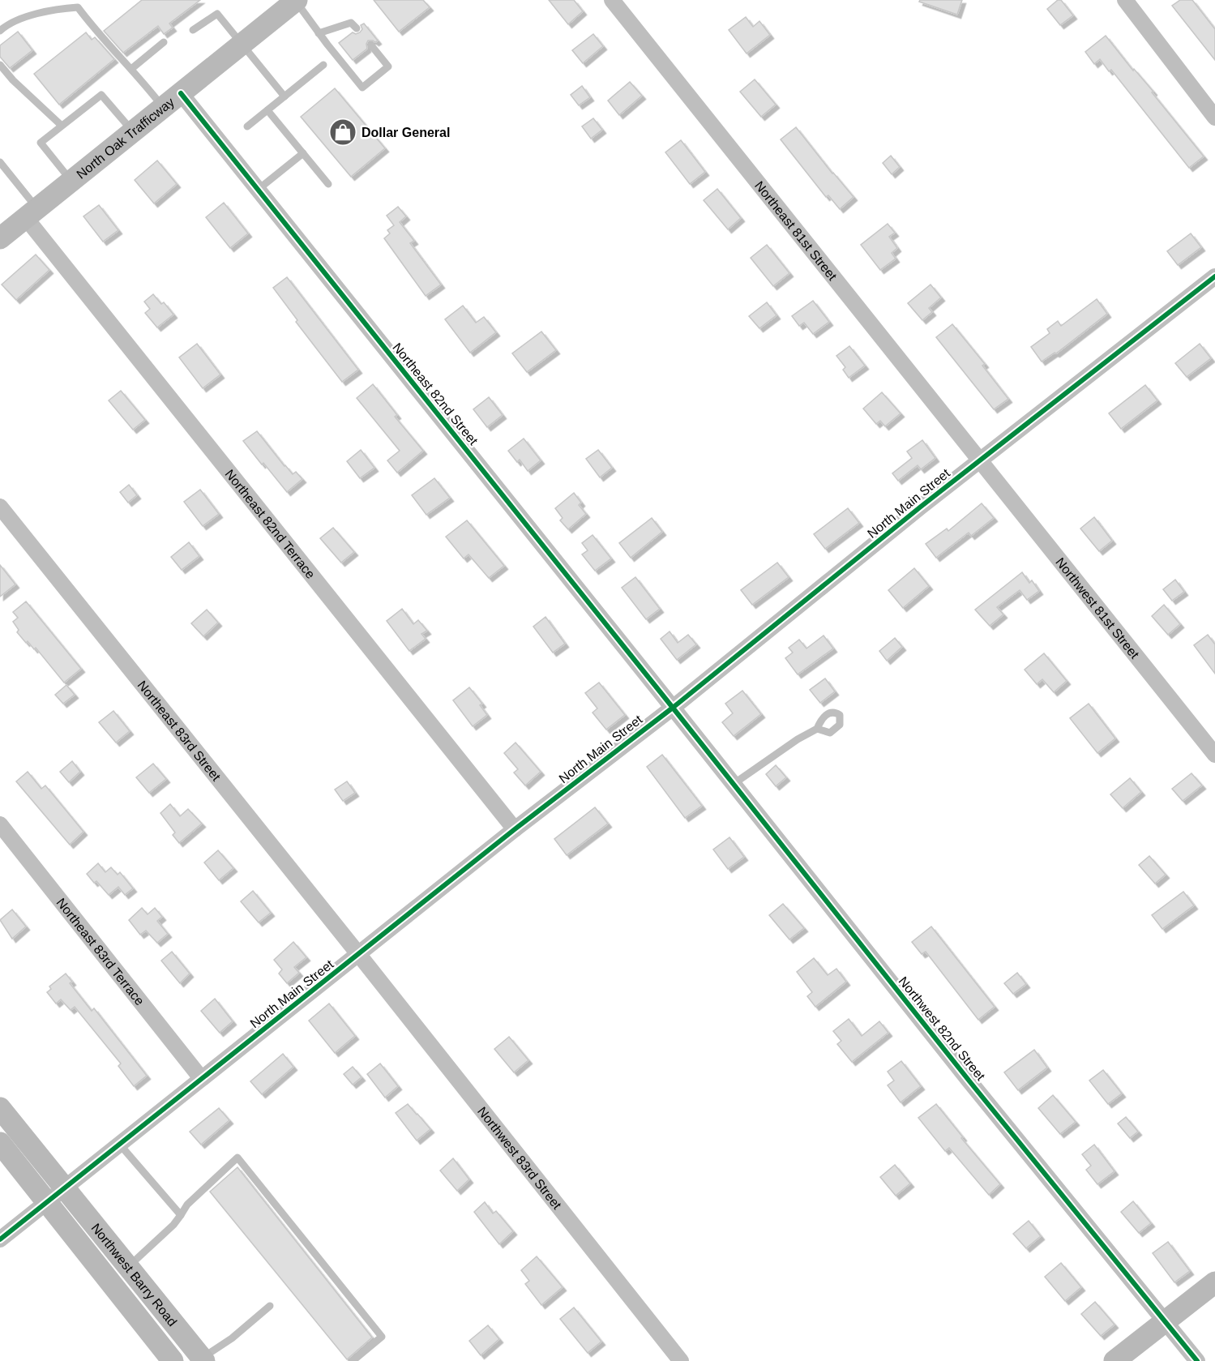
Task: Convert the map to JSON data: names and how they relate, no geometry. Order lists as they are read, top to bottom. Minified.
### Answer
{"streets":{"main road":["North Oak Trafficway","Northwest Barry Road"],"street":["Northeast 81st Street","Northeast 82nd Street","North Main Street","Northeast 82nd Terrace","Northwest 81st Street","Northeast 83rd Street","Northeast 83rd Terrace","Northwest 82nd Street","Northwest 83rd Street"]},"crossings":[["North Oak Trafficway","Northeast 82nd Street"],["North Oak Trafficway","Northeast 82nd Terrace"],["Northeast 81st Street","North Main Street"],["Northeast 81st Street","Northwest 81st Street"],["Northeast 82nd Street","North Main Street"],["Northeast 82nd Street","Northwest 82nd Street"],["North Main Street","Northeast 82nd Terrace"],["North Main Street","Northwest 81st Street"],["North Main Street","Northeast 83rd Street"],["North Main Street","Northeast 83rd Terrace"],["North Main Street","Northwest 82nd Street"],["North Main Street","Northwest 83rd Street"],["North Main Street","Northwest Barry Road"],["Northeast 83rd Street","Northwest 83rd Street"]],"places":{"shop":["Dollar General"]}}
